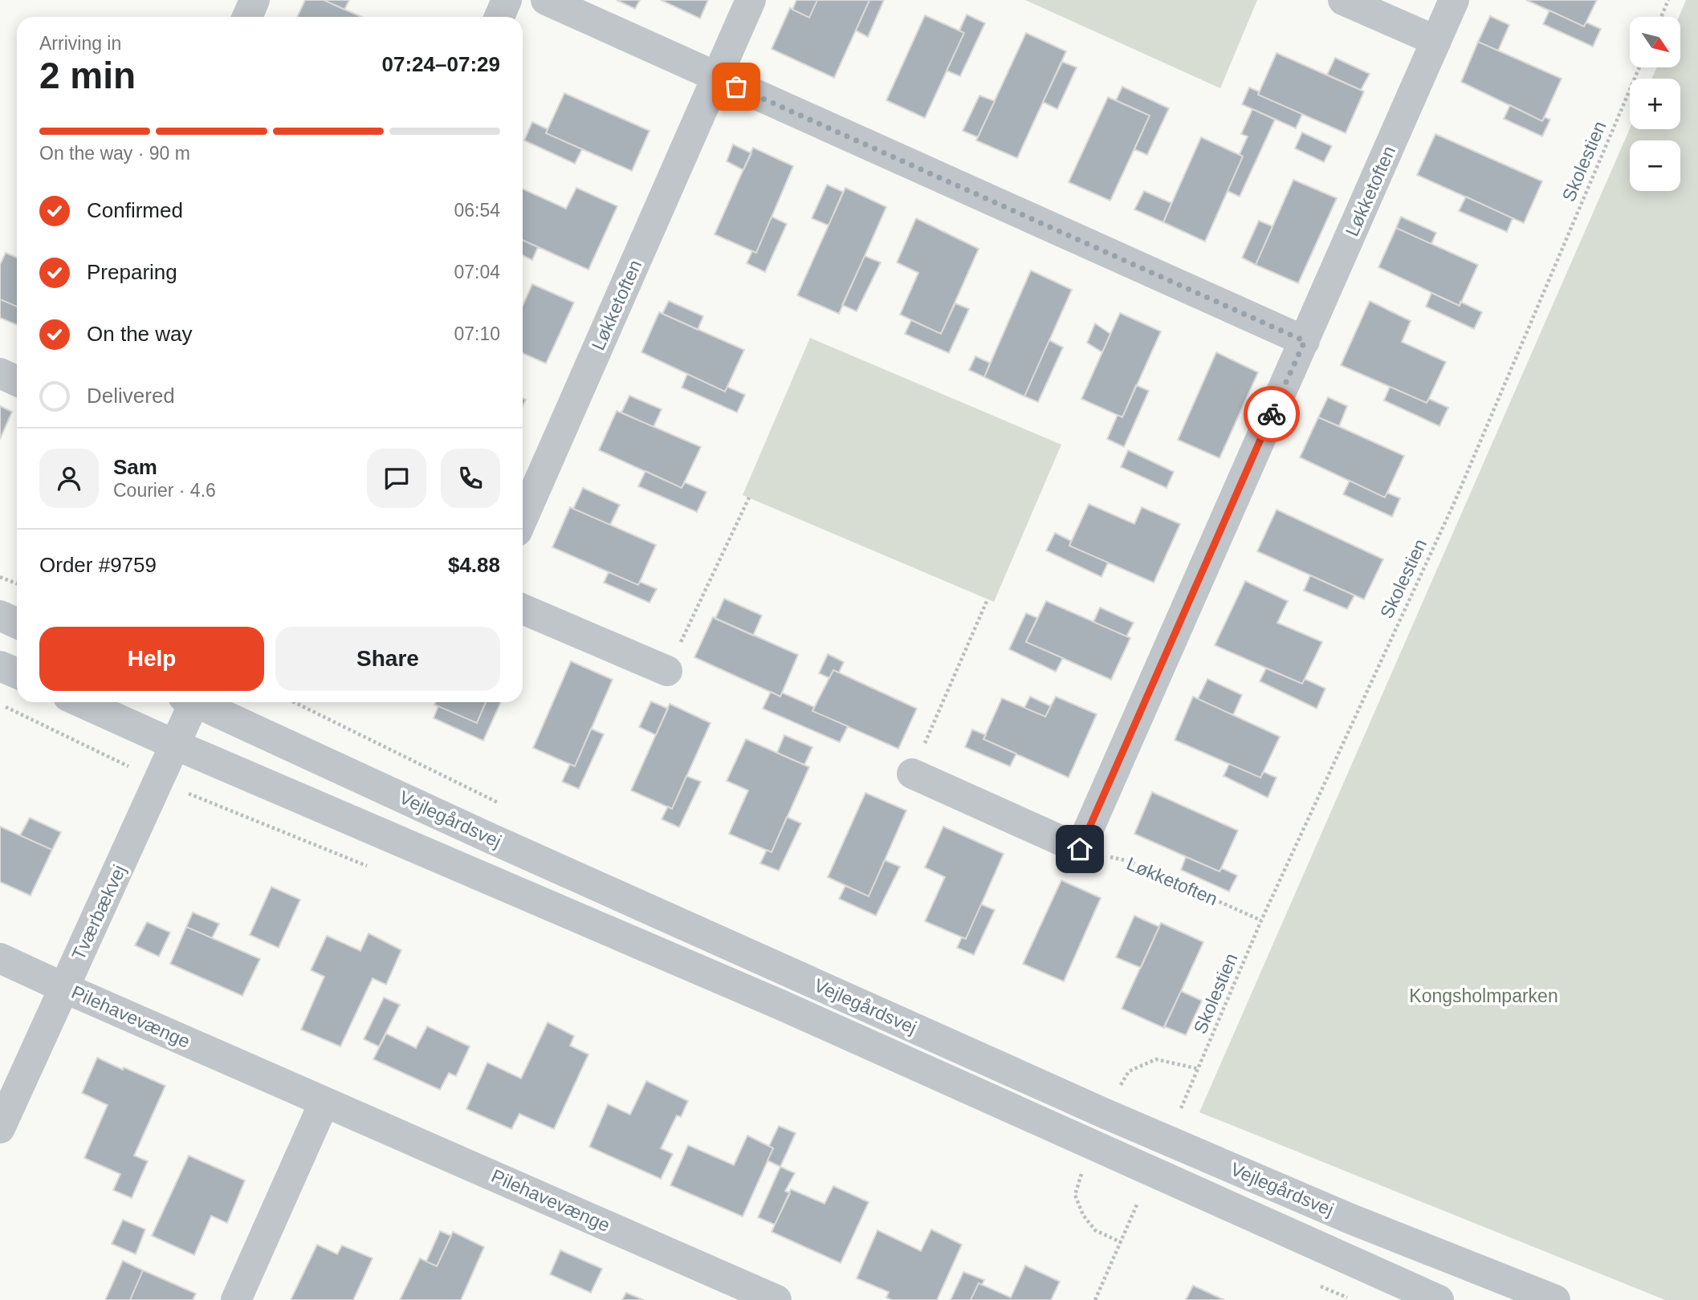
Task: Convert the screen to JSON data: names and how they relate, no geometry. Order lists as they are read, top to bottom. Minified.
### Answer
{"streets":{"street":["Løkketoften","Vejlegårdsvej","Tværbækvej","Pilehavevænge"],"path":["Skolestien"]},"crossings":[["Skolestien","Løkketoften"],["Vejlegårdsvej","Tværbækvej"],["Tværbækvej","Pilehavevænge"]],"parks":["Kongsholmparken"],"north":"bottom right","page":{"map_buttons":["+","−"],"heading":["2 min","Arriving in","07:24–07:29"],"panel":["Sam","Courier · 4.6","Order #9759","$4.88"],"bar":"On the way · 90 m","list":[["Confirmed","06:54"],["Preparing","07:04"],["On the way","07:10"],"Delivered"],"buttons":["Help","Share"]}}
